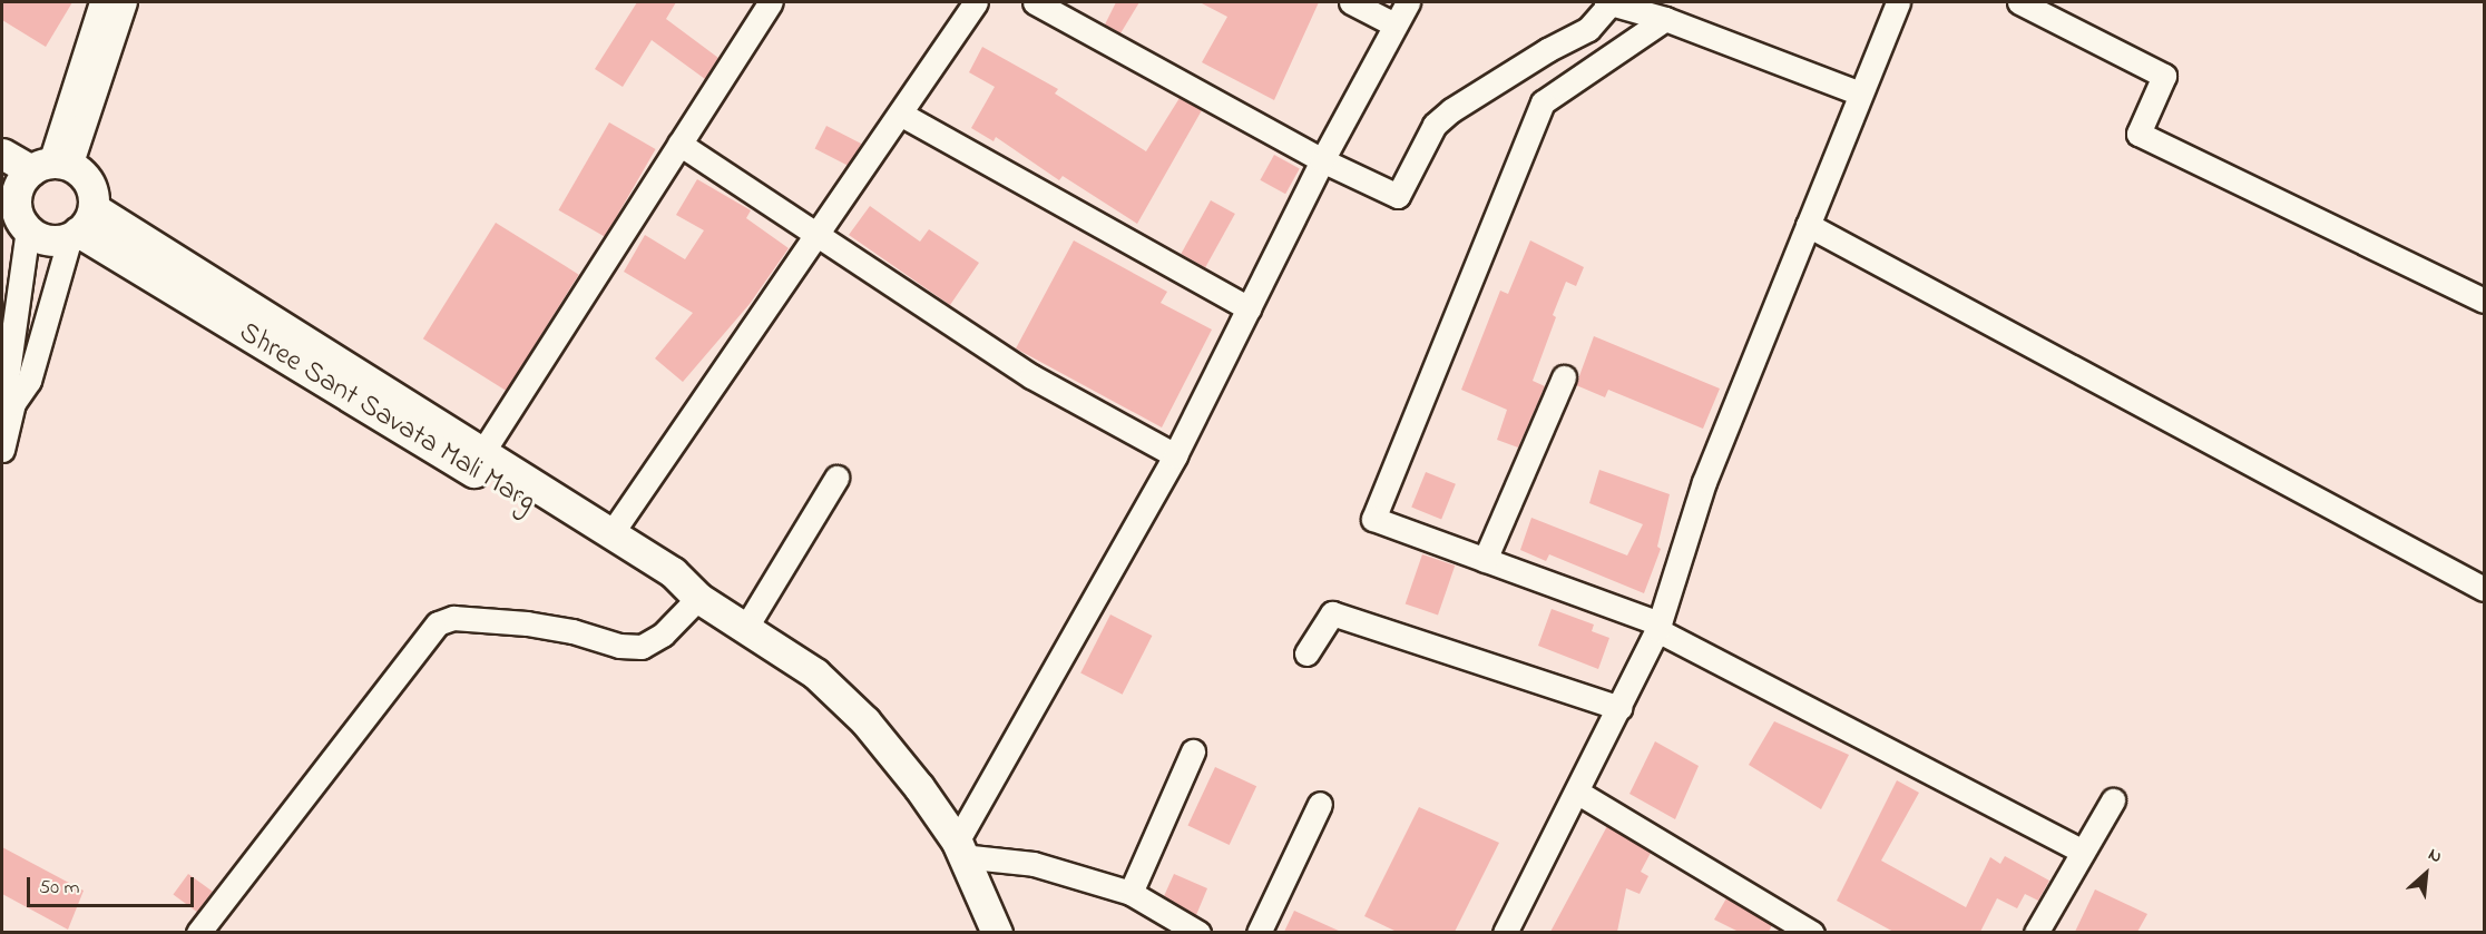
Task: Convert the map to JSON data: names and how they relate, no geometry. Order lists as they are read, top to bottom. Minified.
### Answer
{"streets":{"main road":["Shree Sant Savata Mali Marg"]},"scale_bar":"50 m","north":"top right"}
